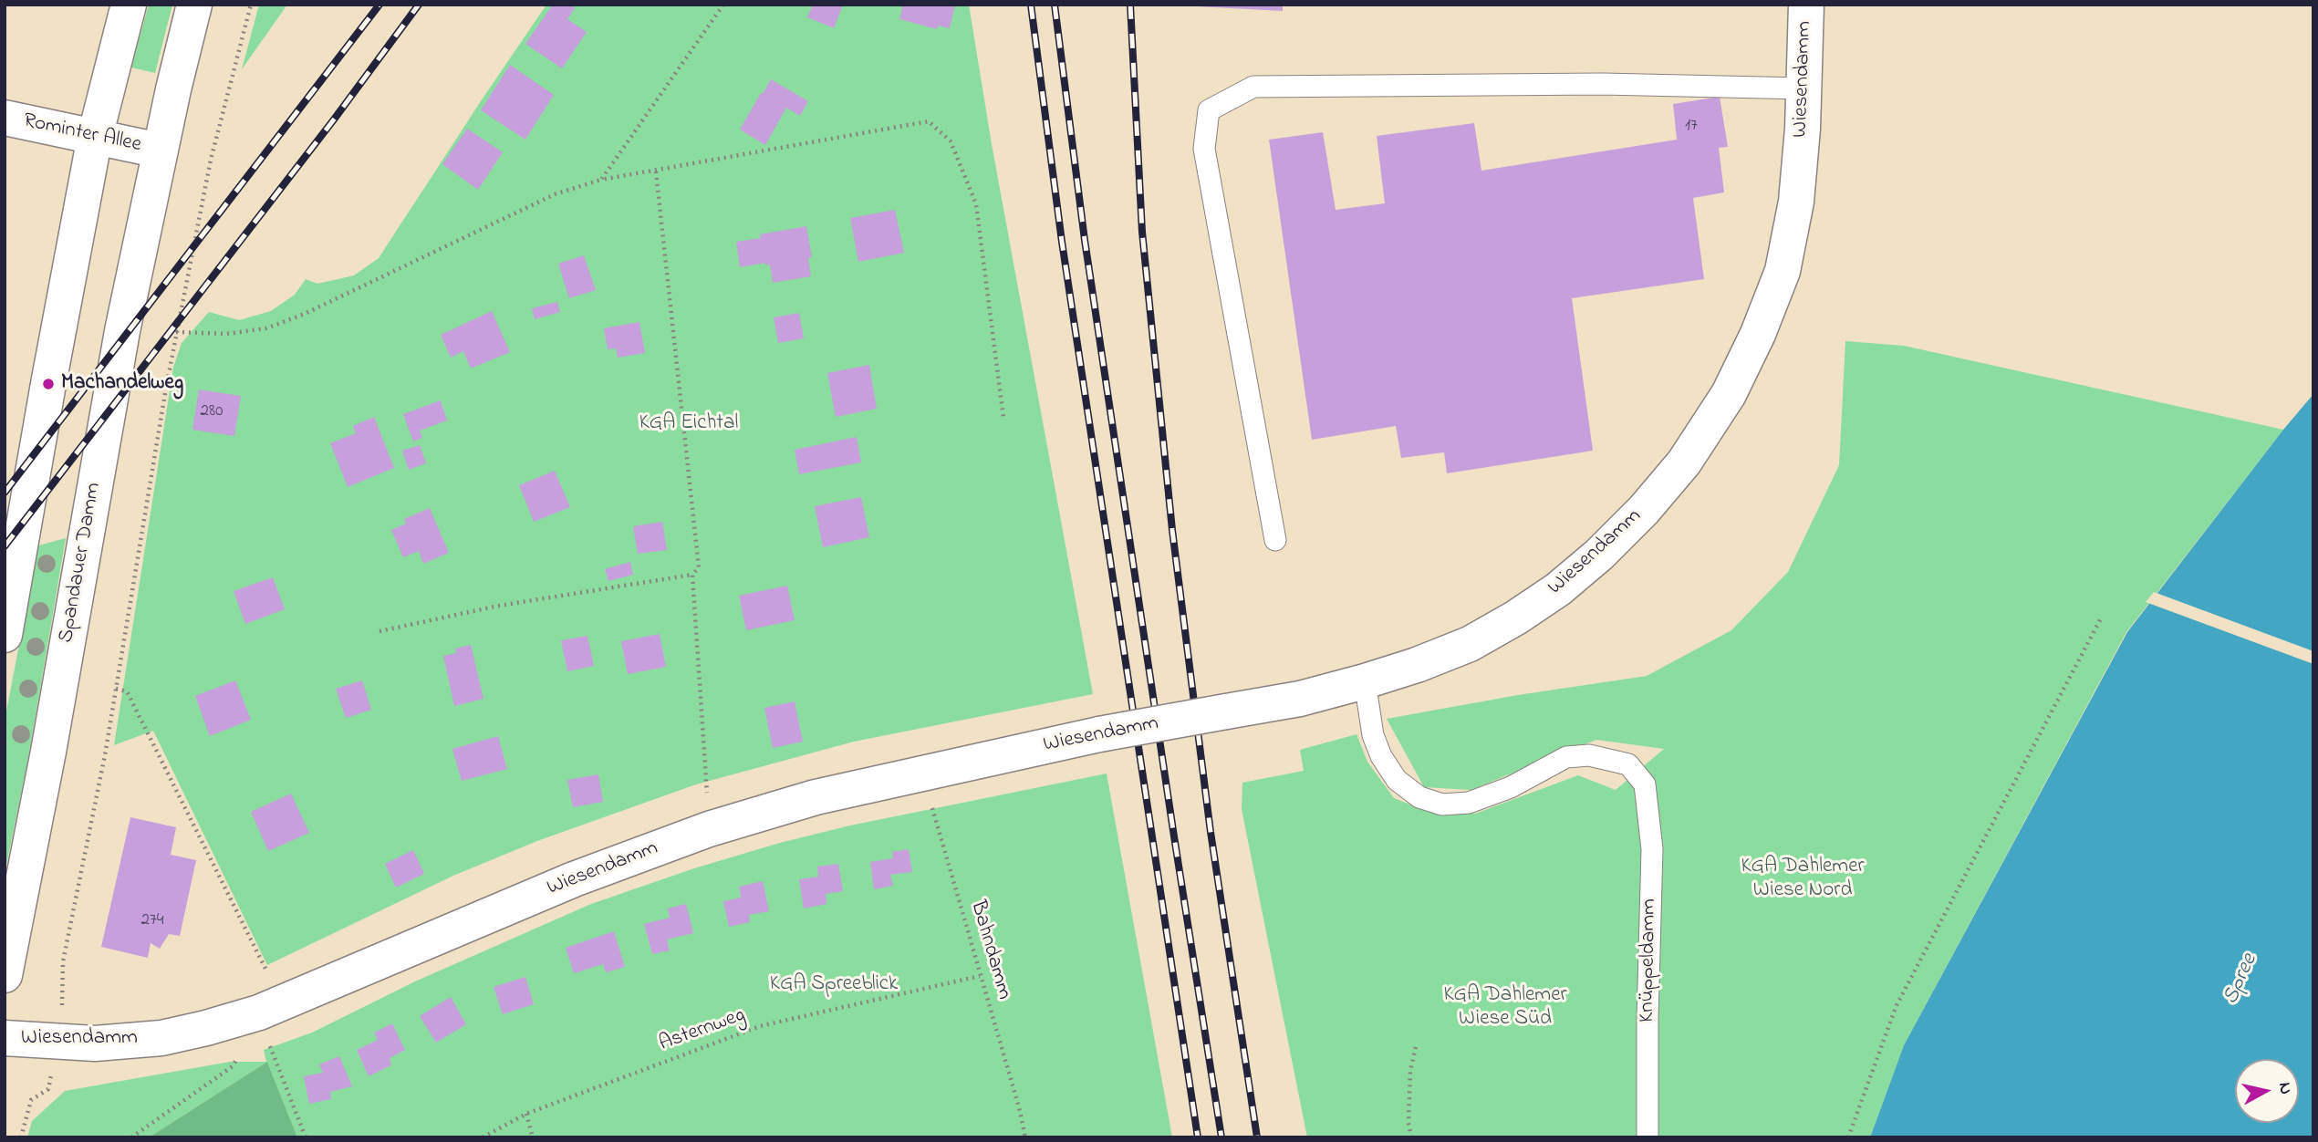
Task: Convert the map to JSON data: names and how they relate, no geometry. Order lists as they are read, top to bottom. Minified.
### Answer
{"streets":{"street":["Wiesendamm","Rominter Allee","Spandauer Damm"],"lane":["Knüppeldamm"],"path":["Bahndamm","Asternweg"]},"crossings":[["Wiesendamm","Bahndamm"],["Wiesendamm","Knüppeldamm"],["Rominter Allee","Spandauer Damm"],["Bahndamm","Asternweg"]],"water":["Spree"],"parks":["KGA Eichtal","KGA Dahlemer Wiese Nord","KGA Spreeblick","KGA Dahlemer Wiese Süd"],"places":["Machandelweg"],"house_numbers":["17","280","274"],"north":"right"}
